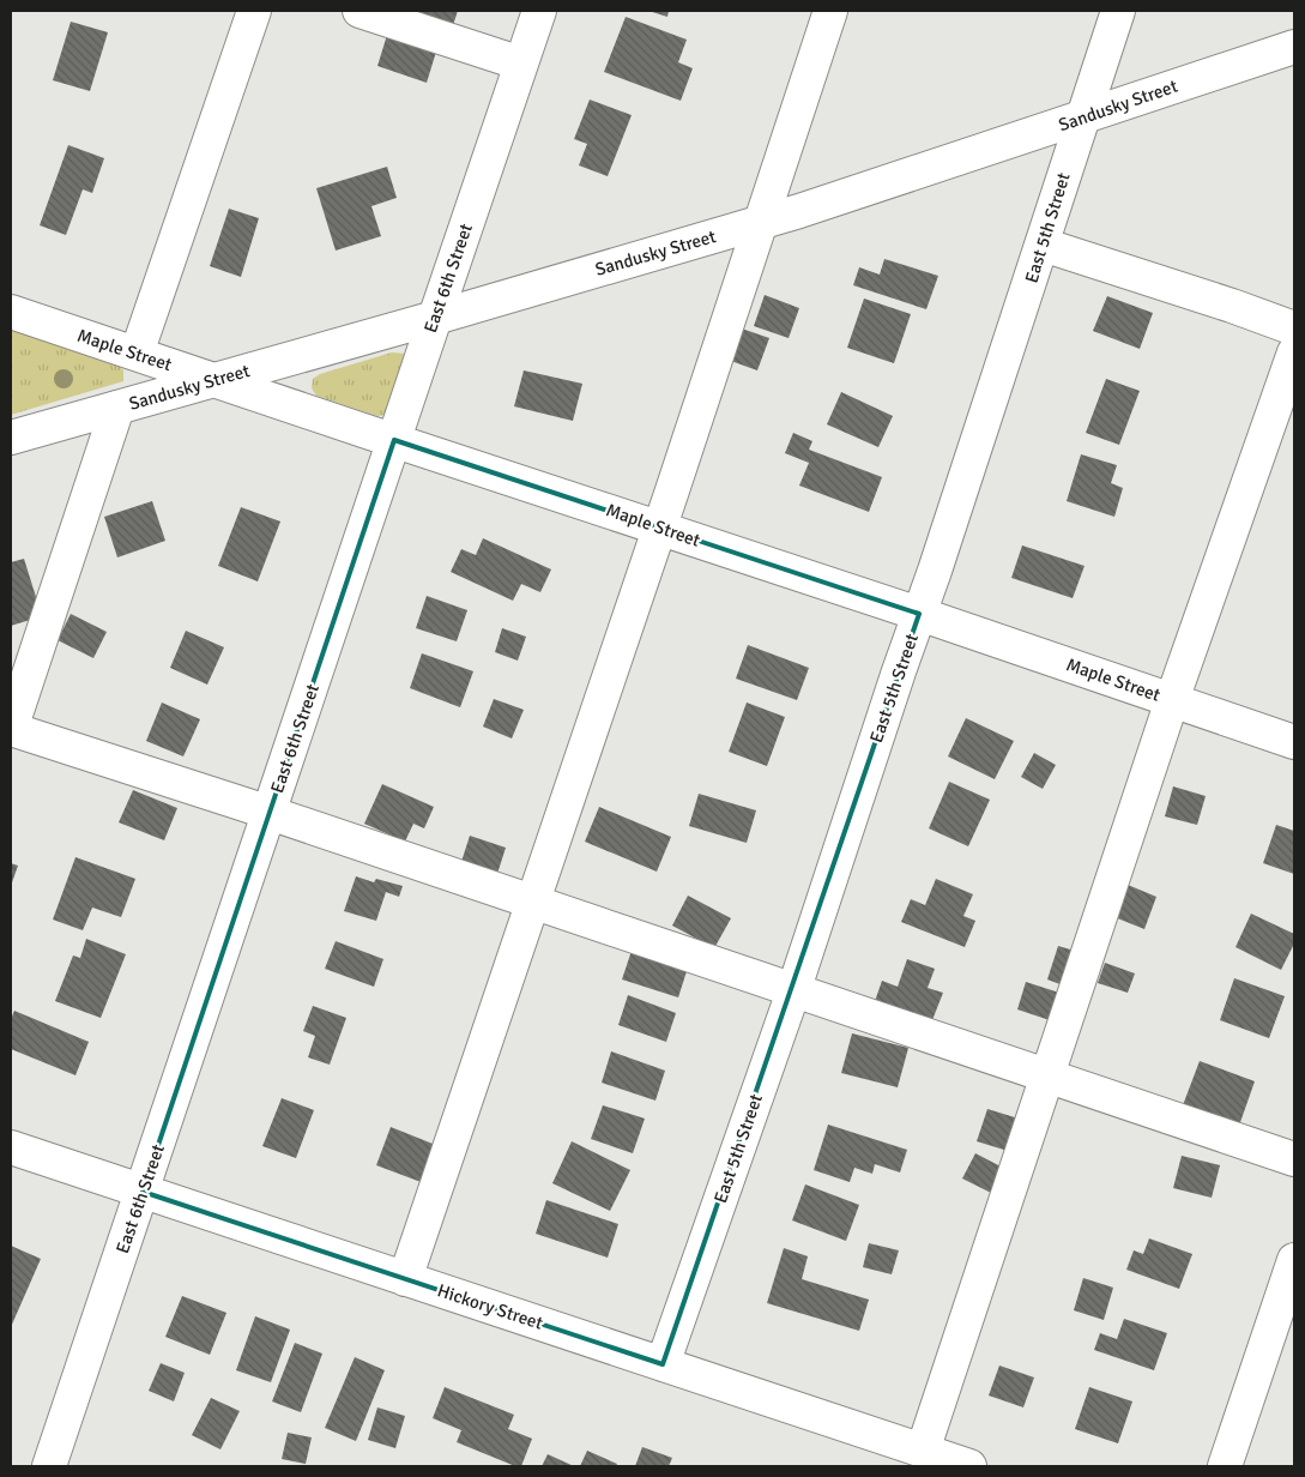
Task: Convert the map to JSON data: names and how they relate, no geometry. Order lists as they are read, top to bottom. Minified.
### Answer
{"streets":{"street":["Sandusky Street","East 5th Street","East 6th Street","Maple Street","Hickory Street"]},"crossings":[["Sandusky Street","East 5th Street"],["Sandusky Street","East 6th Street"],["Sandusky Street","Maple Street"],["East 5th Street","Maple Street"],["East 5th Street","Hickory Street"],["East 6th Street","Maple Street"],["East 6th Street","Hickory Street"]]}
